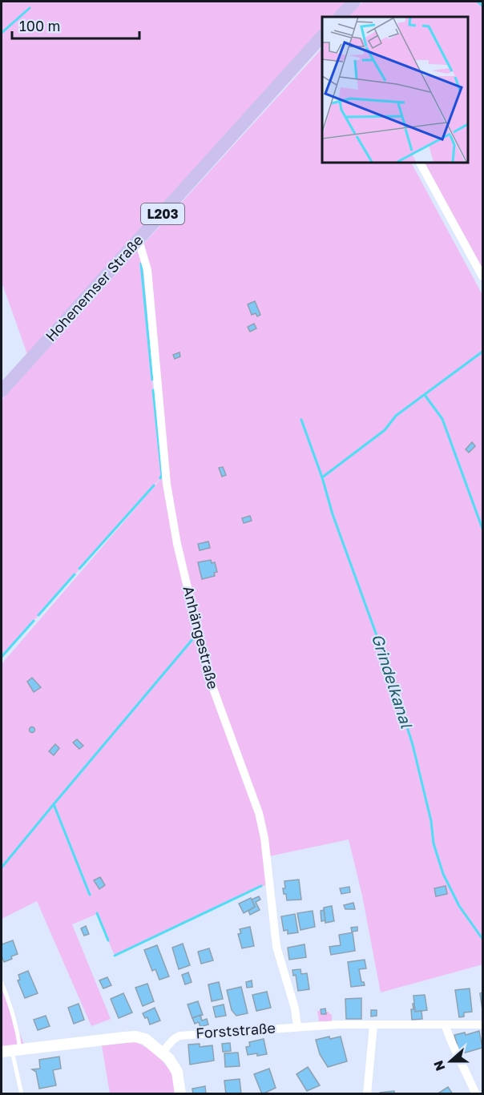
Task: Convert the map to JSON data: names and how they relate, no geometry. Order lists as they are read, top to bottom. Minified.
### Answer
{"streets":{"main road":["L203","Hohenemser Straße"],"street":["Anhängestraße","Forststraße"]},"crossings":[["Hohenemser Straße","Anhängestraße"],["Anhängestraße","Forststraße"]],"water":["Grindelkanal"],"scale_bar":"100 m","north":"left"}
